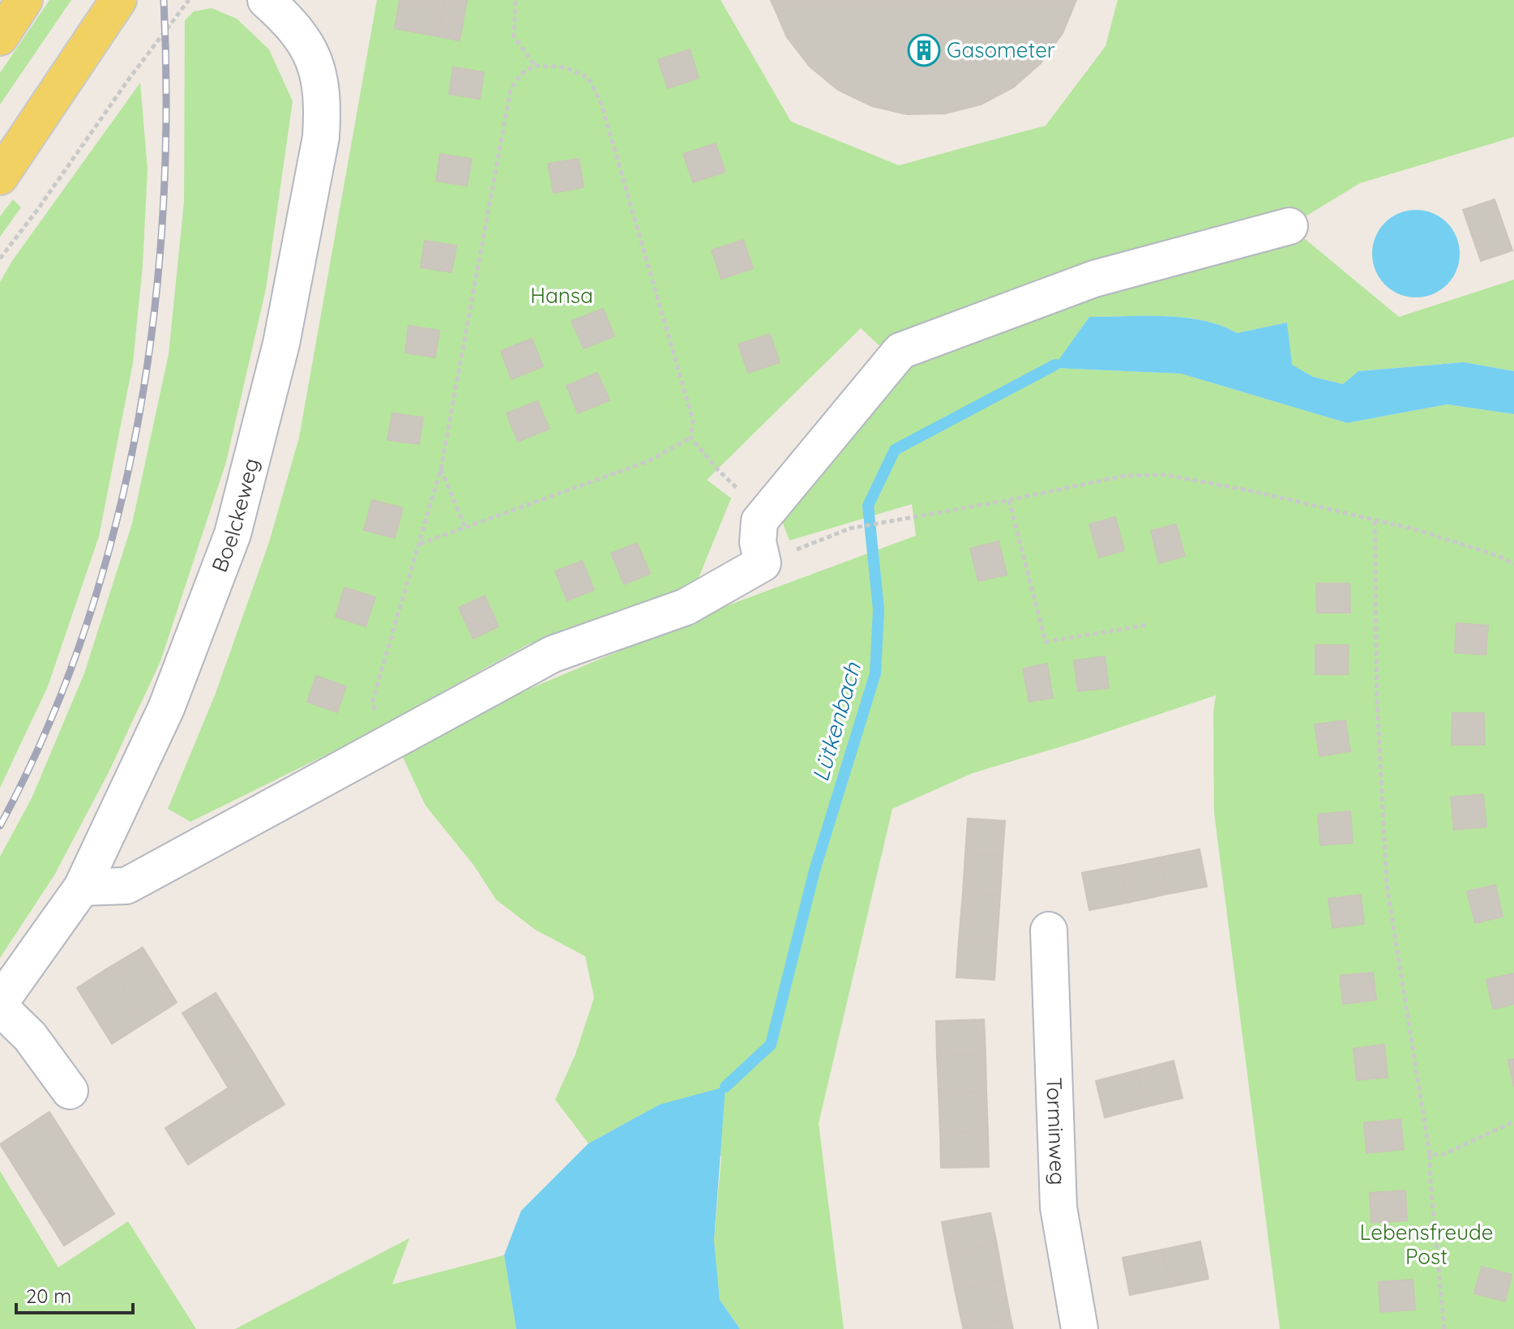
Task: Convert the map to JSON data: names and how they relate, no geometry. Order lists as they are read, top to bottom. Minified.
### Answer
{"streets":{"street":["Boelckeweg","Torminweg"]},"water":["Lütkenbach"],"parks":["Hansa","Lebensfreude Post"],"places":{"building":["Gasometer"]},"scale_bar":"20 m"}
